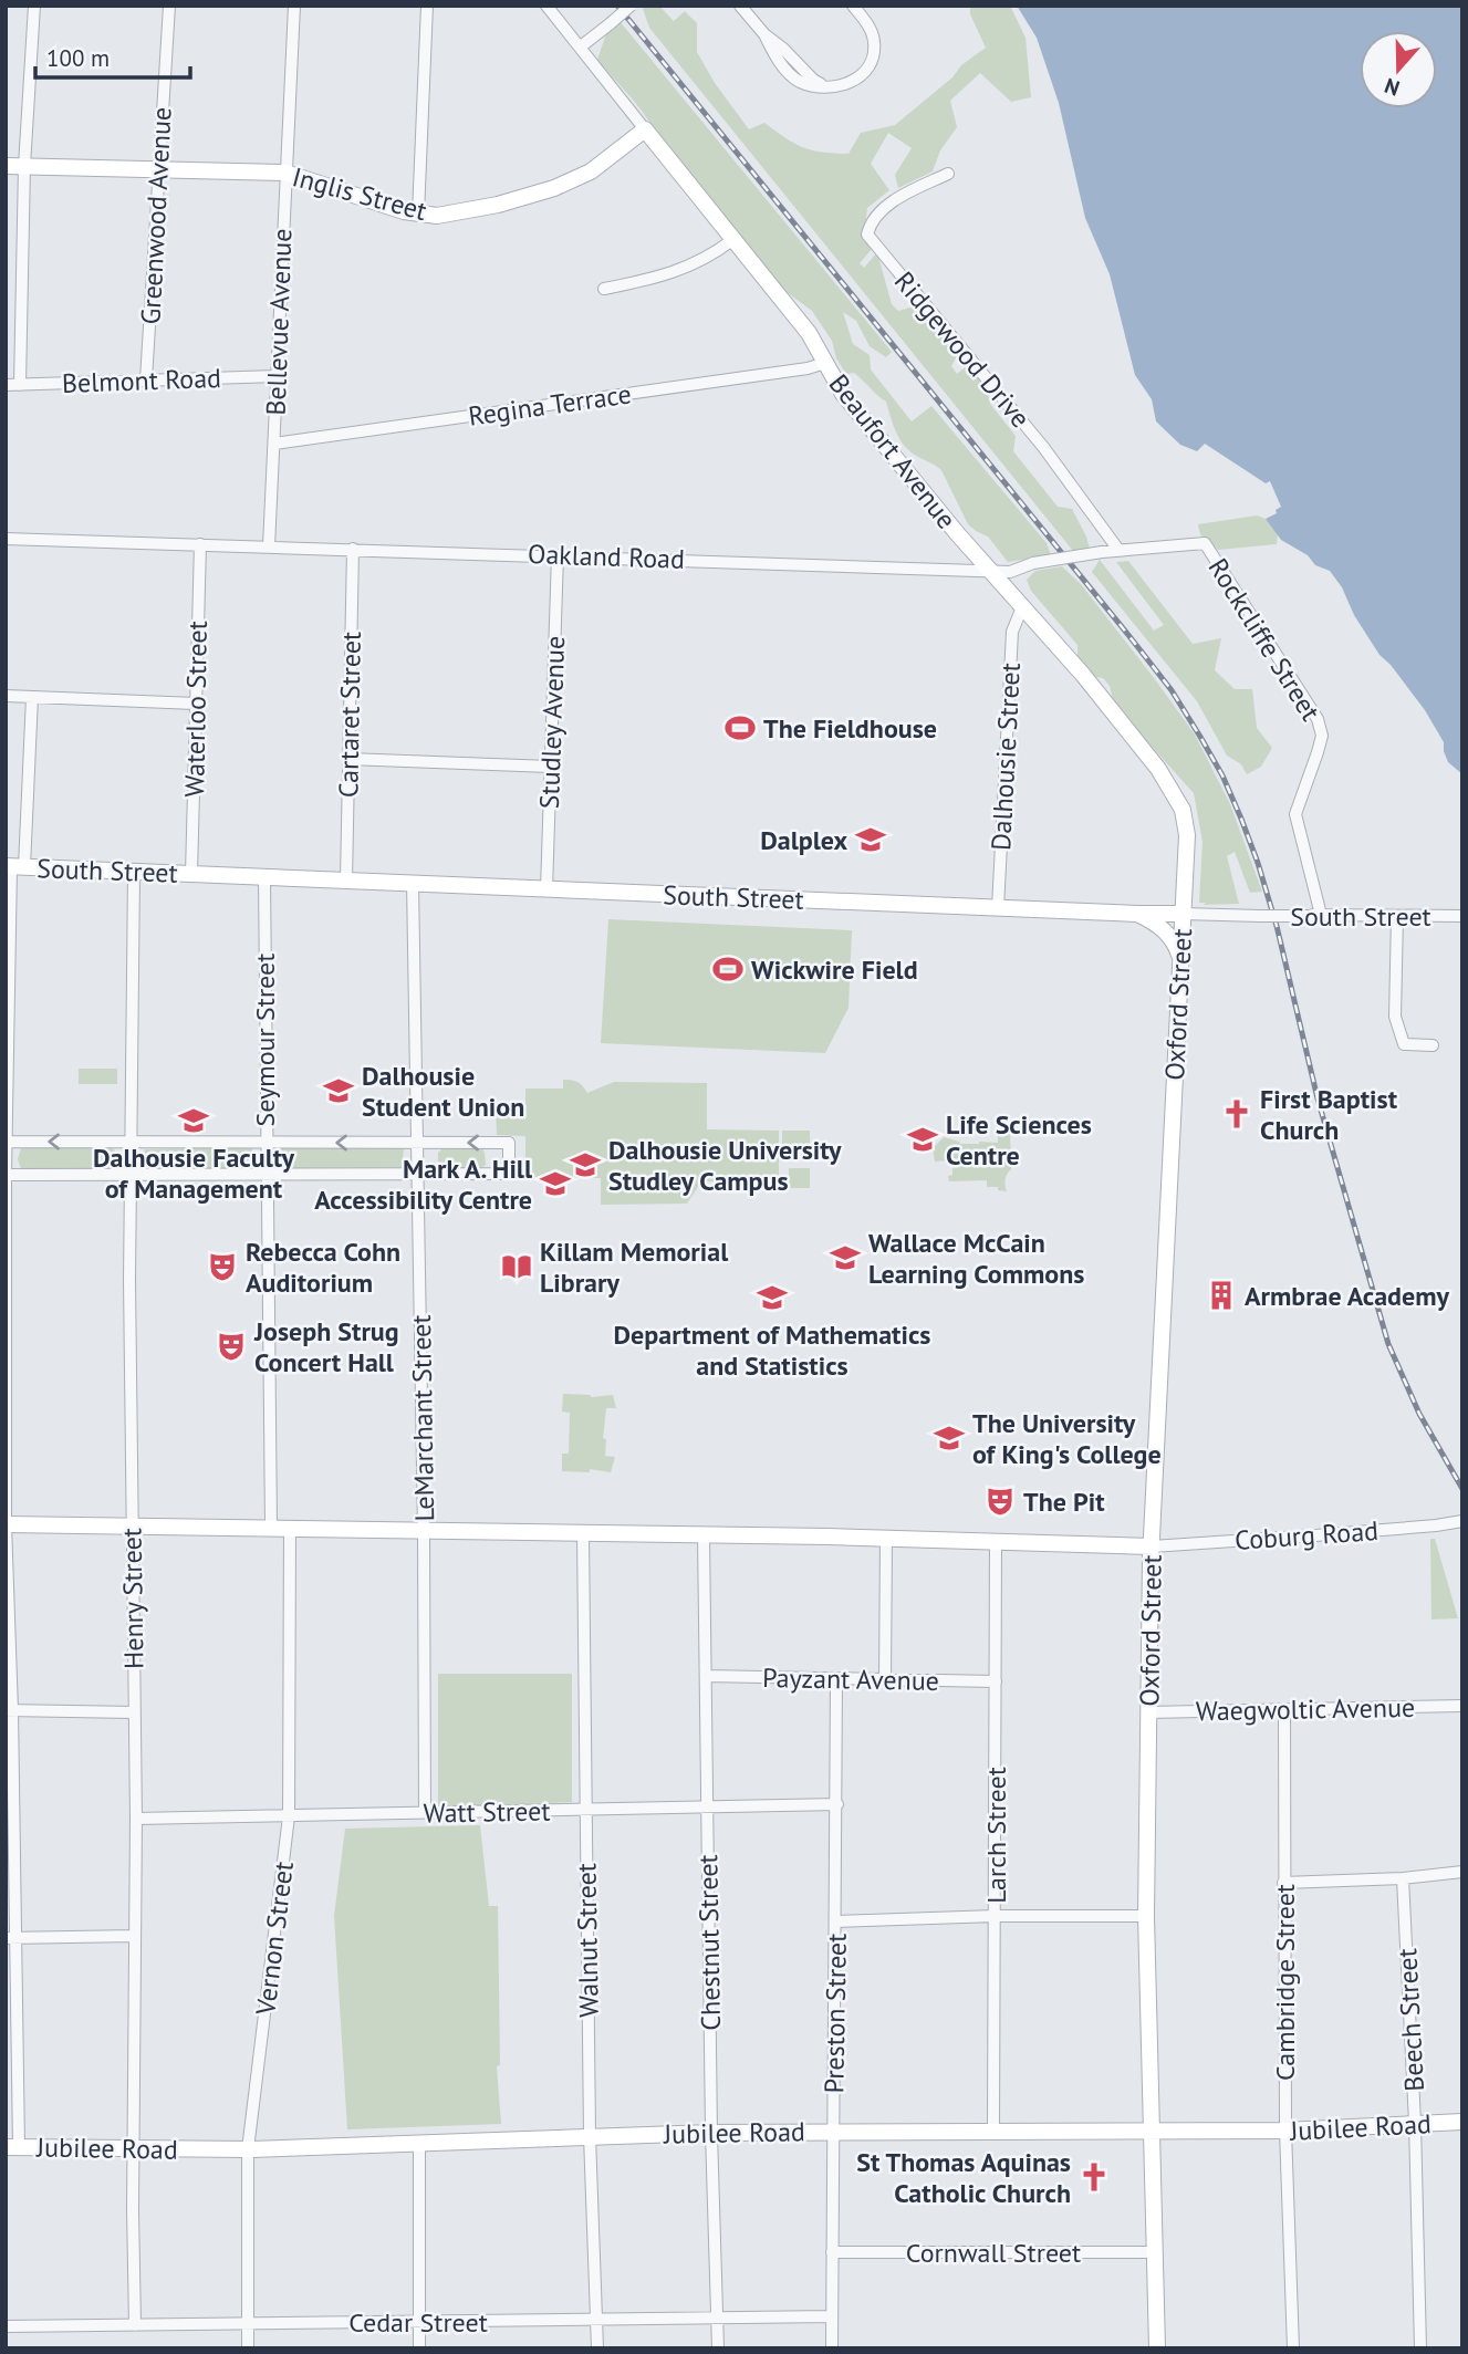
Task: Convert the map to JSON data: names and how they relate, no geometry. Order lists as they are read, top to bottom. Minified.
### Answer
{"streets":{"street":["Inglis Street","Greenwood Avenue","Bellevue Avenue","Ridgewood Drive","Belmont Road","Regina Terrace","Beaufort Avenue","Oakland Road","Rockcliffe Street","Waterloo Street","Cartaret Street","Studley Avenue","Dalhousie Street","South Street","Oxford Street","Seymour Street","LeMarchant Street","Coburg Road","Henry Street","Payzant Avenue","Waegwoltic Avenue","Watt Street","Larch Street","Vernon Street","Walnut Street","Chestnut Street","Cambridge Street","Preston Street","Beech Street","Jubilee Road","Cornwall Street","Cedar Street"]},"crossings":[["Inglis Street","Greenwood Avenue"],["Inglis Street","Bellevue Avenue"],["Inglis Street","Beaufort Avenue"],["Greenwood Avenue","Belmont Road"],["Bellevue Avenue","Belmont Road"],["Bellevue Avenue","Regina Terrace"],["Bellevue Avenue","Oakland Road"],["Ridgewood Drive","Oakland Road"],["Regina Terrace","Beaufort Avenue"],["Beaufort Avenue","Oakland Road"],["Beaufort Avenue","Dalhousie Street"],["Beaufort Avenue","South Street"],["Beaufort Avenue","Oxford Street"],["Oakland Road","Rockcliffe Street"],["Oakland Road","Waterloo Street"],["Oakland Road","Cartaret Street"],["Oakland Road","Studley Avenue"],["Rockcliffe Street","South Street"],["Waterloo Street","South Street"],["Cartaret Street","South Street"],["Studley Avenue","South Street"],["Dalhousie Street","South Street"],["South Street","Oxford Street"],["South Street","Seymour Street"],["South Street","LeMarchant Street"],["South Street","Henry Street"],["Oxford Street","Coburg Road"],["Oxford Street","Waegwoltic Avenue"],["Oxford Street","Jubilee Road"],["Oxford Street","Cornwall Street"],["LeMarchant Street","Watt Street"],["Henry Street","Watt Street"],["Henry Street","Jubilee Road"],["Henry Street","Cedar Street"],["Payzant Avenue","Larch Street"],["Payzant Avenue","Chestnut Street"],["Payzant Avenue","Preston Street"],["Waegwoltic Avenue","Cambridge Street"],["Watt Street","Vernon Street"],["Watt Street","Walnut Street"],["Watt Street","Chestnut Street"],["Watt Street","Preston Street"],["Larch Street","Jubilee Road"],["Vernon Street","Jubilee Road"],["Vernon Street","Cedar Street"],["Walnut Street","Jubilee Road"],["Walnut Street","Cedar Street"],["Chestnut Street","Jubilee Road"],["Chestnut Street","Cedar Street"],["Cambridge Street","Jubilee Road"],["Preston Street","Jubilee Road"],["Preston Street","Cornwall Street"],["Preston Street","Cedar Street"],["Beech Street","Jubilee Road"]],"places":{"sports":["The Fieldhouse","Wickwire Field"],"school or university":["Dalplex","Dalhousie Student Union","Dalhousie Faculty of Management","Life Sciences Centre","Dalhousie University Studley Campus","Mark A. Hill Accessibility Centre","Wallace McCain Learning Commons","Department of Mathematics and Statistics","The University of King's College"],"church":["First Baptist Church","St Thomas Aquinas Catholic Church"],"theatre":["Rebecca Cohn Auditorium","Joseph Strug Concert Hall","The Pit"],"library":["Killam Memorial Library"],"building":["Armbrae Academy"]},"scale_bar":"100 m","north":"bottom"}
